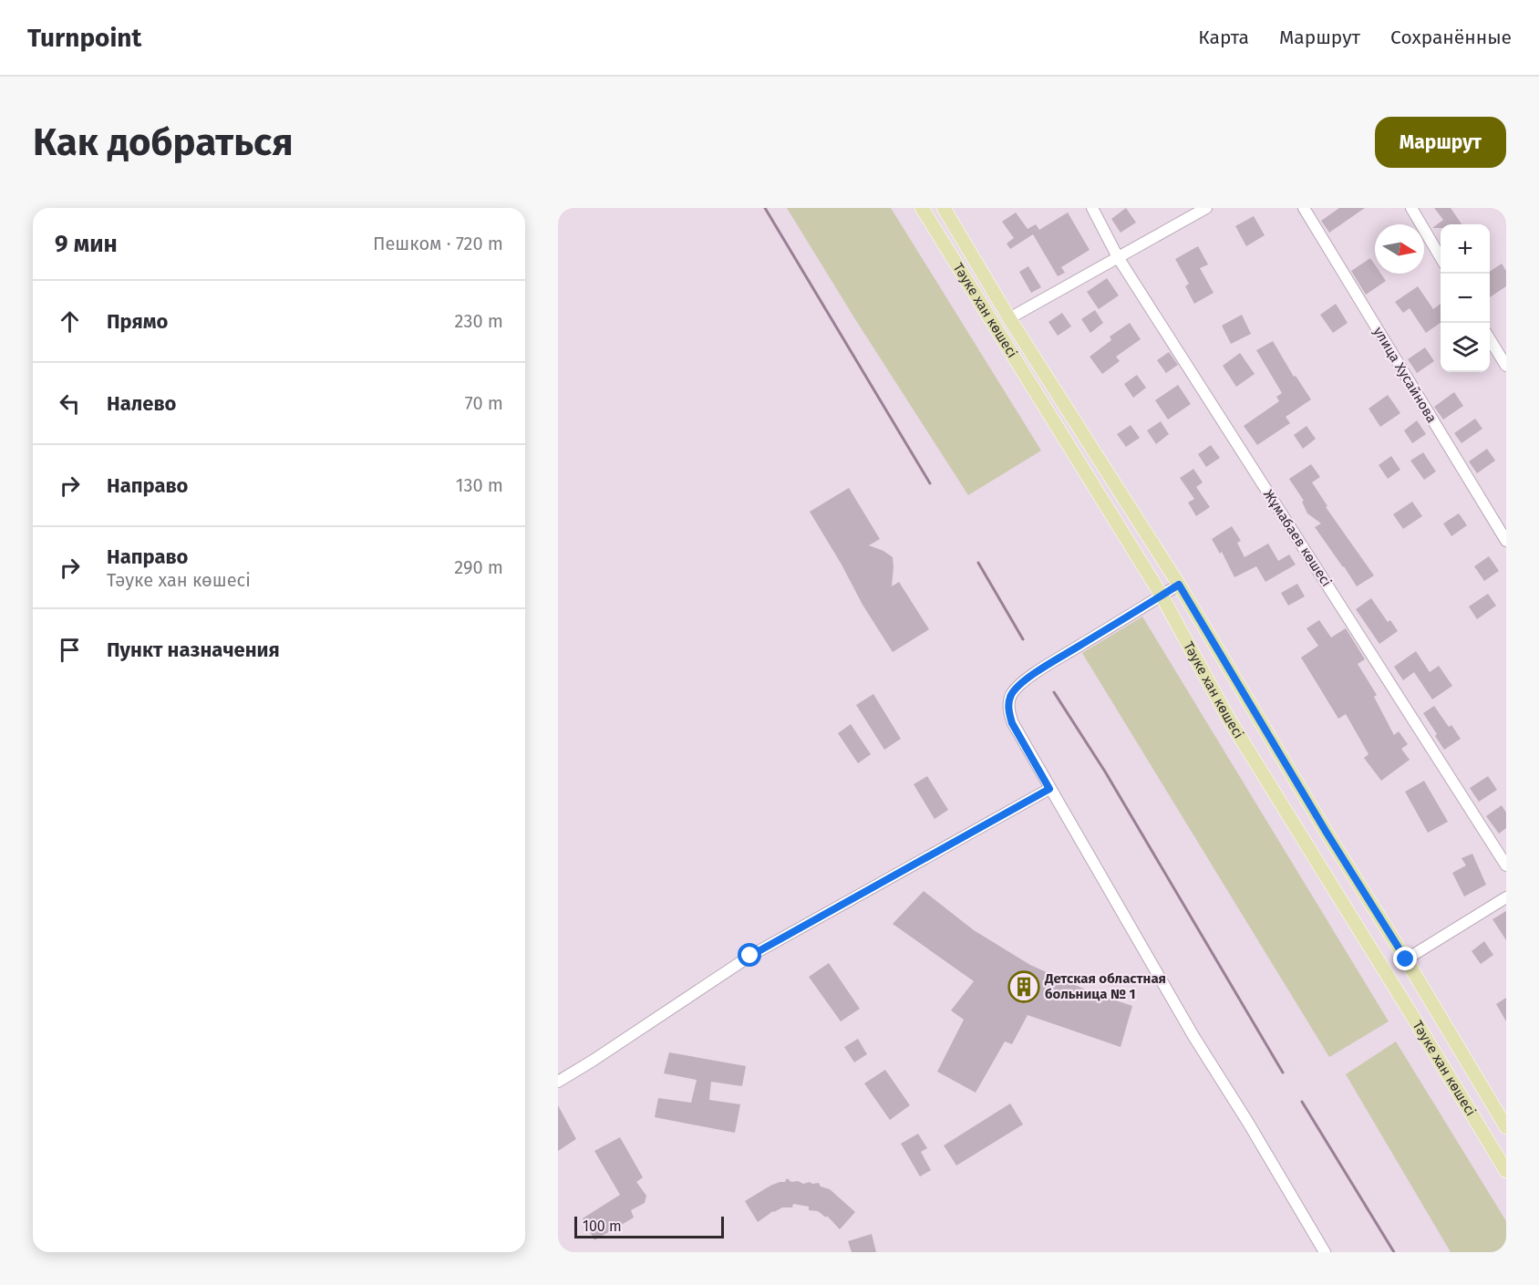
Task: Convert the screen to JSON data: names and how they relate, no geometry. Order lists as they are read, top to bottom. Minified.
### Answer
{"streets":{"main road":["Тәуке хан көшесі"],"street":["улица Хусайнова","Жұмабаев көшесі"]},"places":{"building":["Детская областная больница № 1"]},"scale_bar":"100 m","north":"right","page":{"header":"Turnpoint","nav":["Карта","Маршрут","Сохранённые"],"buttons":"Маршрут","title":"Как добраться","heading":["9 мин","Пешком · 720 m"],"map_buttons":["+","−"],"list":[["Прямо","230 m"],["Налево","70 m"],["Направо","130 m"],["Направо","Тәуке хан көшесі","290 m"],"Пункт назначения"],"scale":"100 m"}}
